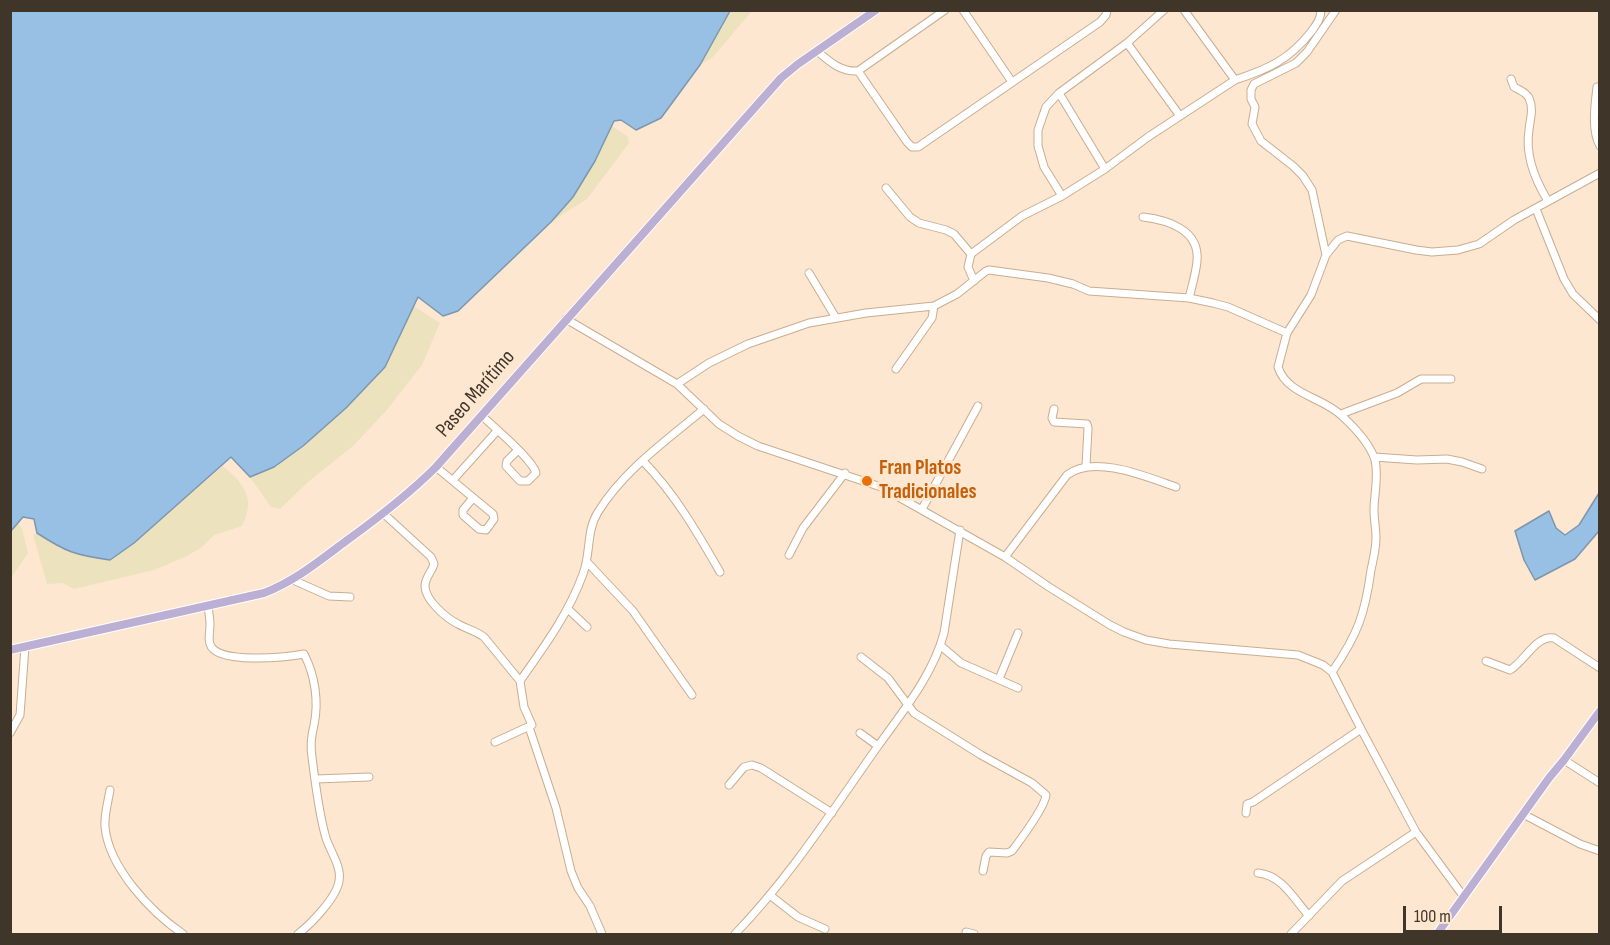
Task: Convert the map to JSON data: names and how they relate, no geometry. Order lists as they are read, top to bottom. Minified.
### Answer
{"streets":{"main road":["Paseo Marítimo"]},"places":["Fran Platos Tradicionales"],"scale_bar":"100 m"}
